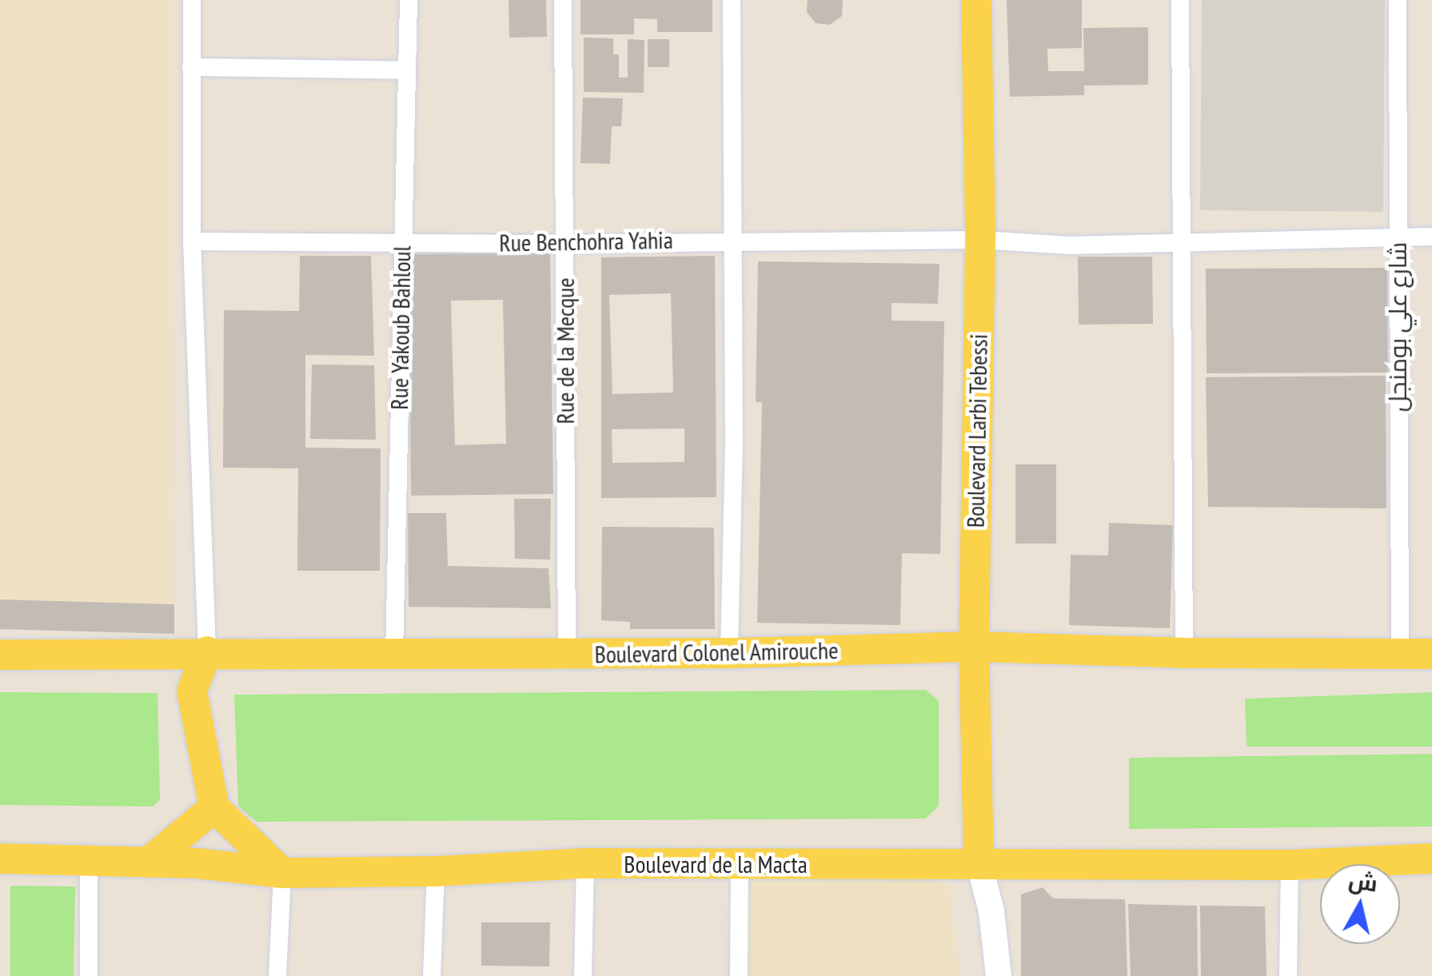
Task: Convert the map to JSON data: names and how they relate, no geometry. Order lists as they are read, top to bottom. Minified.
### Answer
{"streets":{"main road":["Boulevard Larbi Tebessi","Boulevard Colonel Amirouche","Boulevard de la Macta"],"street":["Rue Benchohra Yahia","شارع علي بومنجل","Rue Yakoub Bahloul","Rue de la Mecque"]},"crossings":[["Rue Benchohra Yahia","شارع علي بومنجل"],["Rue Benchohra Yahia","Rue Yakoub Bahloul"],["Rue Benchohra Yahia","Rue de la Mecque"],["Rue Benchohra Yahia","Boulevard Larbi Tebessi"],["شارع علي بومنجل","Boulevard Colonel Amirouche"],["Rue Yakoub Bahloul","Boulevard Colonel Amirouche"],["Rue de la Mecque","Boulevard Colonel Amirouche"],["Boulevard Larbi Tebessi","Boulevard Colonel Amirouche"],["Boulevard Larbi Tebessi","Boulevard de la Macta"]],"north":"top"}
